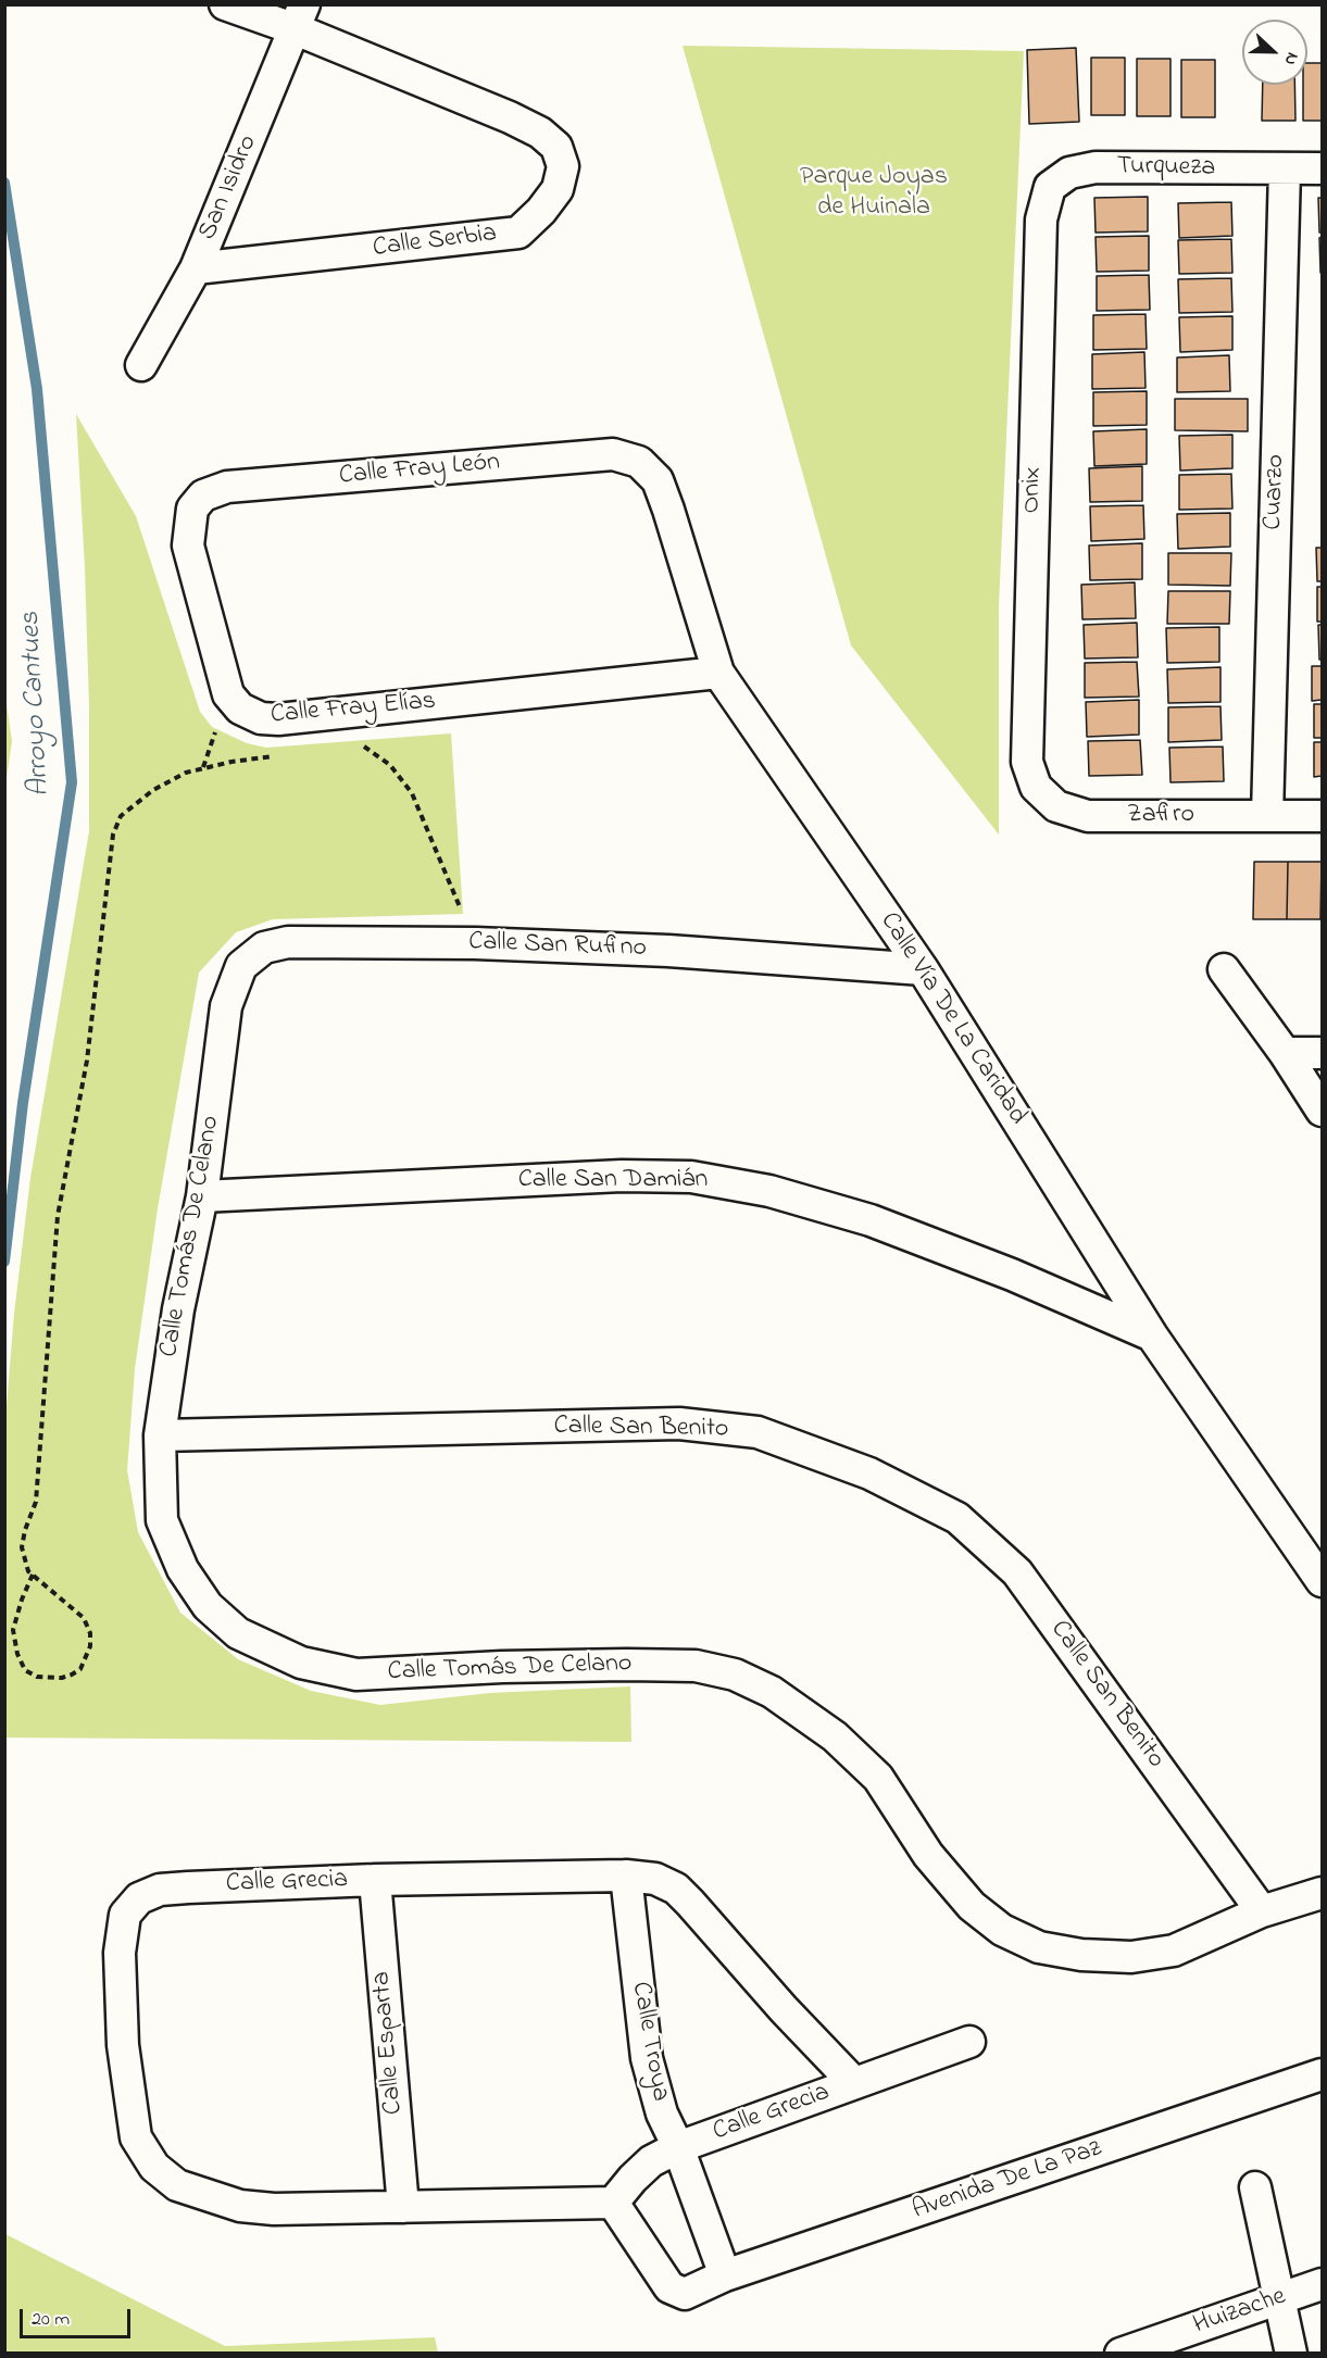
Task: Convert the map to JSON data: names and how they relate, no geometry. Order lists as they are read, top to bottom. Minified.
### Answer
{"streets":{"street":["Turqueza","San Isidro","Calle Serbia","Calle Fray León","Onix","Cuarzo","Calle Fray Elías","Zafiro","Calle San Rufino","Calle Vía De La Caridad","Calle San Damián","Calle Tomás De Celano","Calle San Benito","Calle Grecia","Calle Troya","Calle Esparta","Avenida De La Paz","Huizache"]},"crossings":[["Turqueza","Onix"],["Turqueza","Cuarzo"],["San Isidro","Calle Serbia"],["Calle Fray León","Calle Fray Elías"],["Calle Fray León","Calle Vía De La Caridad"],["Onix","Zafiro"],["Cuarzo","Zafiro"],["Calle Fray Elías","Calle Vía De La Caridad"],["Calle San Rufino","Calle Vía De La Caridad"],["Calle San Rufino","Calle Tomás De Celano"],["Calle Vía De La Caridad","Calle San Damián"],["Calle San Damián","Calle Tomás De Celano"],["Calle Tomás De Celano","Calle San Benito"],["Calle Grecia","Calle Troya"],["Calle Grecia","Calle Esparta"],["Calle Grecia","Avenida De La Paz"],["Calle Troya","Avenida De La Paz"]],"water":["Arroyo Cantues"],"parks":["Parque Joyas de Huinala"],"scale_bar":"20 m","north":"right"}
